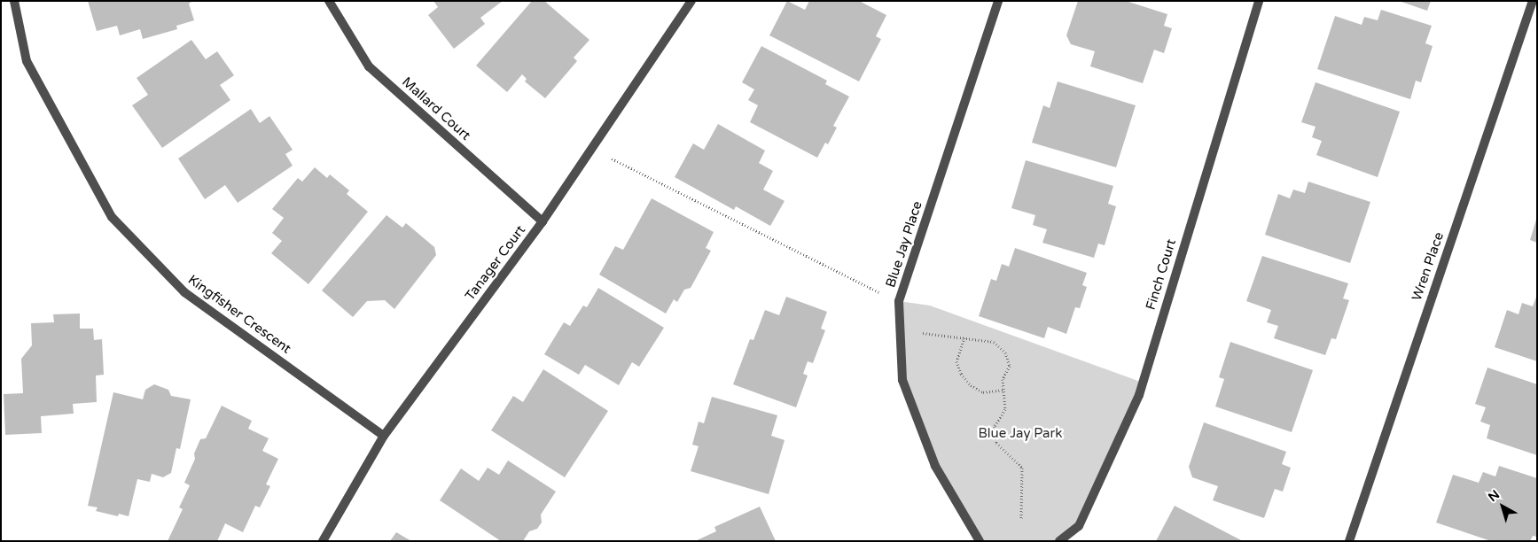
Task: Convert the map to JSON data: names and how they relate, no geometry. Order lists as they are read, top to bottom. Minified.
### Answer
{"streets":{"street":["Mallard Court","Blue Jay Place","Tanager Court","Wren Place","Finch Court","Kingfisher Crescent"]},"crossings":[["Mallard Court","Tanager Court"],["Tanager Court","Kingfisher Crescent"]],"parks":["Blue Jay Park"],"north":"top left"}
